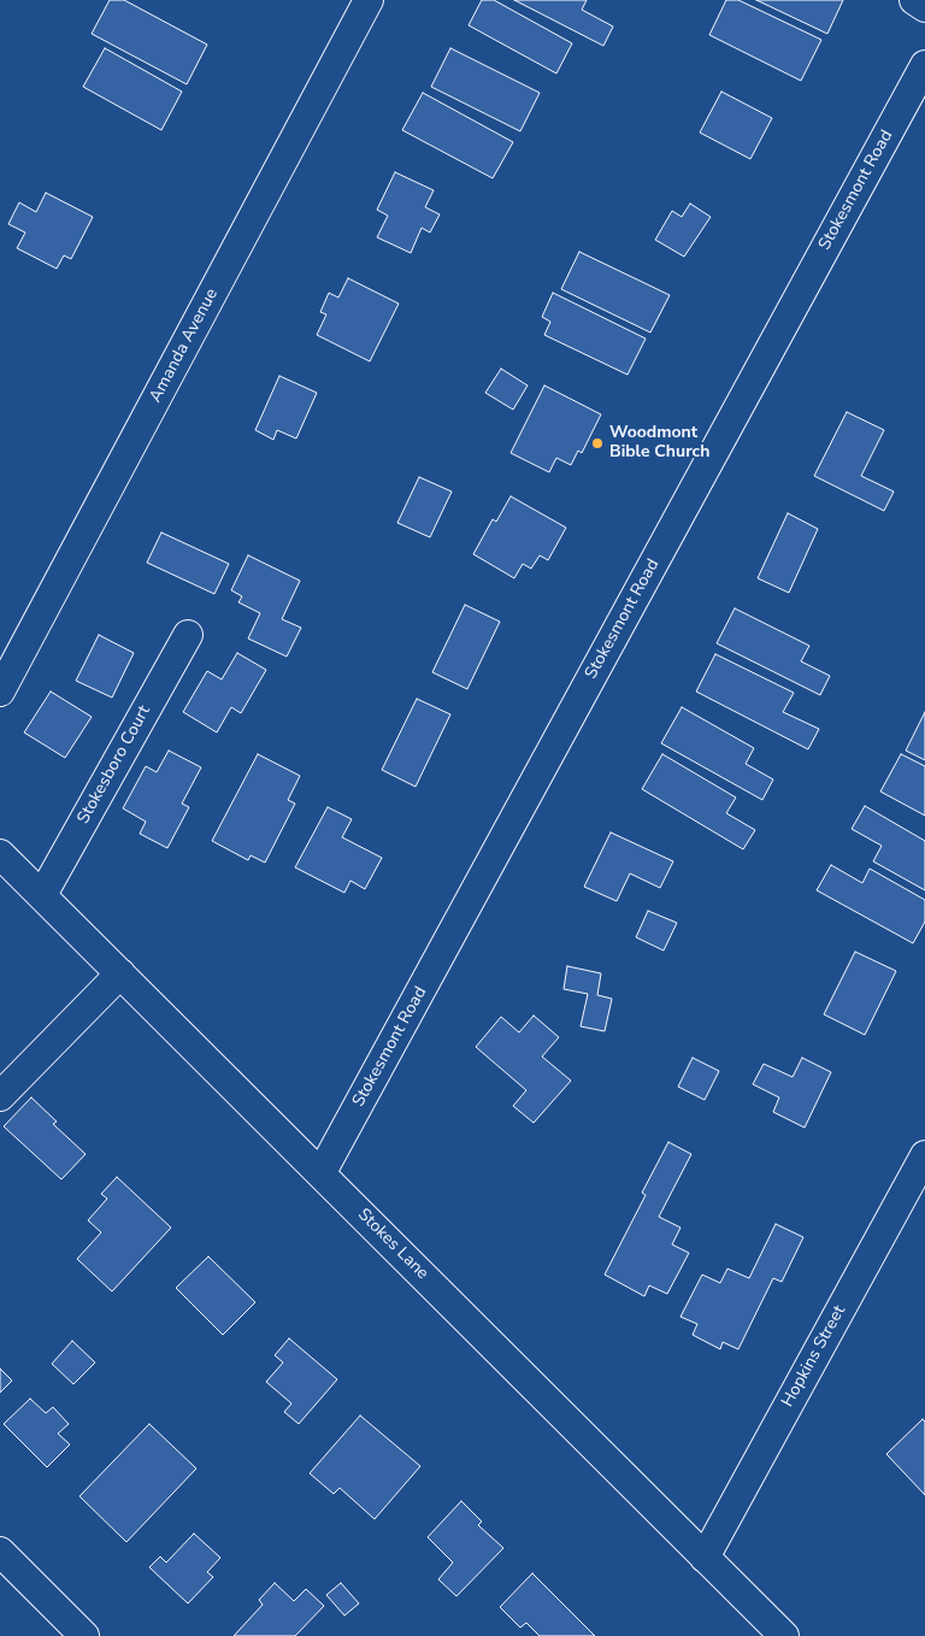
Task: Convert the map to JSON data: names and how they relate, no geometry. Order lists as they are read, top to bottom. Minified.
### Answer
{"streets":{"street":["Stokesmont Road","Amanda Avenue","Stokesboro Court","Stokes Lane","Hopkins Street"]},"crossings":[["Stokesmont Road","Stokes Lane"],["Stokesboro Court","Stokes Lane"],["Stokes Lane","Hopkins Street"]],"places":["Woodmont Bible Church"]}
